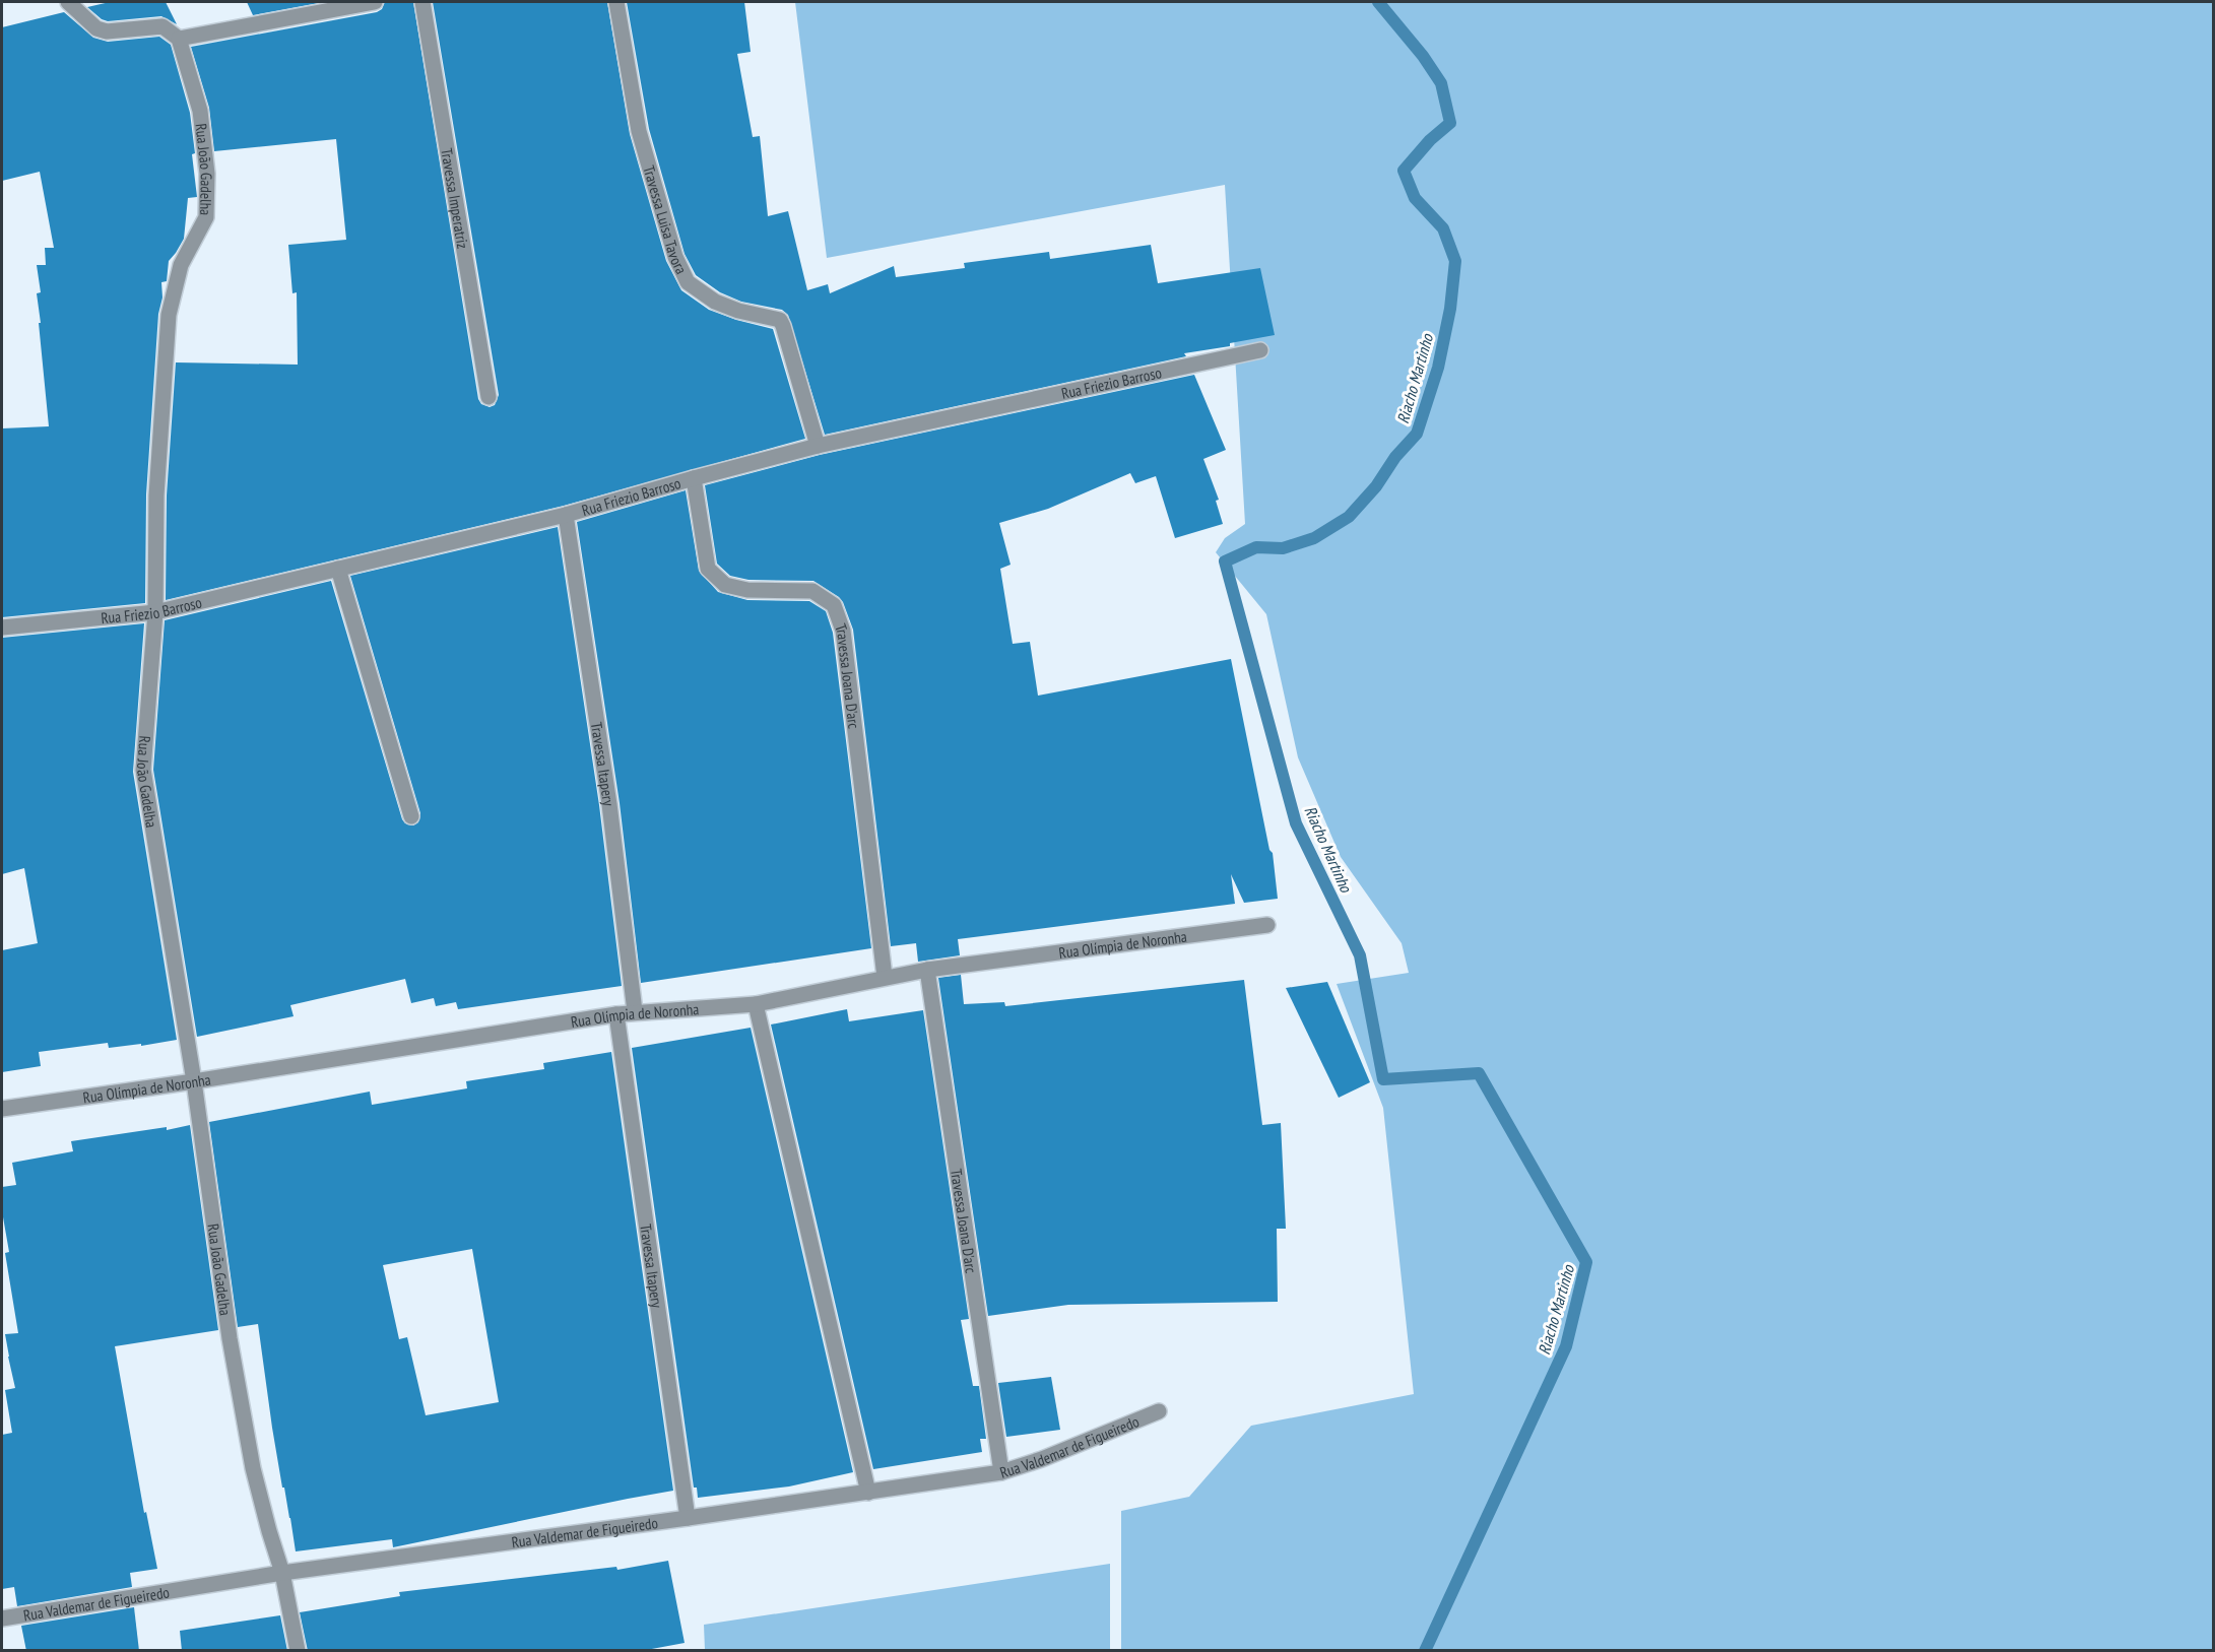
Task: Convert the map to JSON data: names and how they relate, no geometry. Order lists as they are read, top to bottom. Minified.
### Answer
{"streets":{"street":["Rua João Gadelha","Travessa Imperatriz","Travessa Luisa Tavora","Rua Friezio Barroso","Travessa Joana D'arc","Travessa Itapery","Rua Olímpia de Noronha","Rua Valdemar de Figueiredo"]},"crossings":[["Rua João Gadelha","Rua Friezio Barroso"],["Rua João Gadelha","Rua Olímpia de Noronha"],["Rua João Gadelha","Rua Valdemar de Figueiredo"],["Travessa Luisa Tavora","Rua Friezio Barroso"],["Rua Friezio Barroso","Travessa Joana D'arc"],["Rua Friezio Barroso","Travessa Itapery"],["Travessa Joana D'arc","Rua Olímpia de Noronha"],["Travessa Joana D'arc","Rua Valdemar de Figueiredo"],["Travessa Itapery","Rua Olímpia de Noronha"],["Travessa Itapery","Rua Valdemar de Figueiredo"]],"water":["Riacho Martinho"]}
